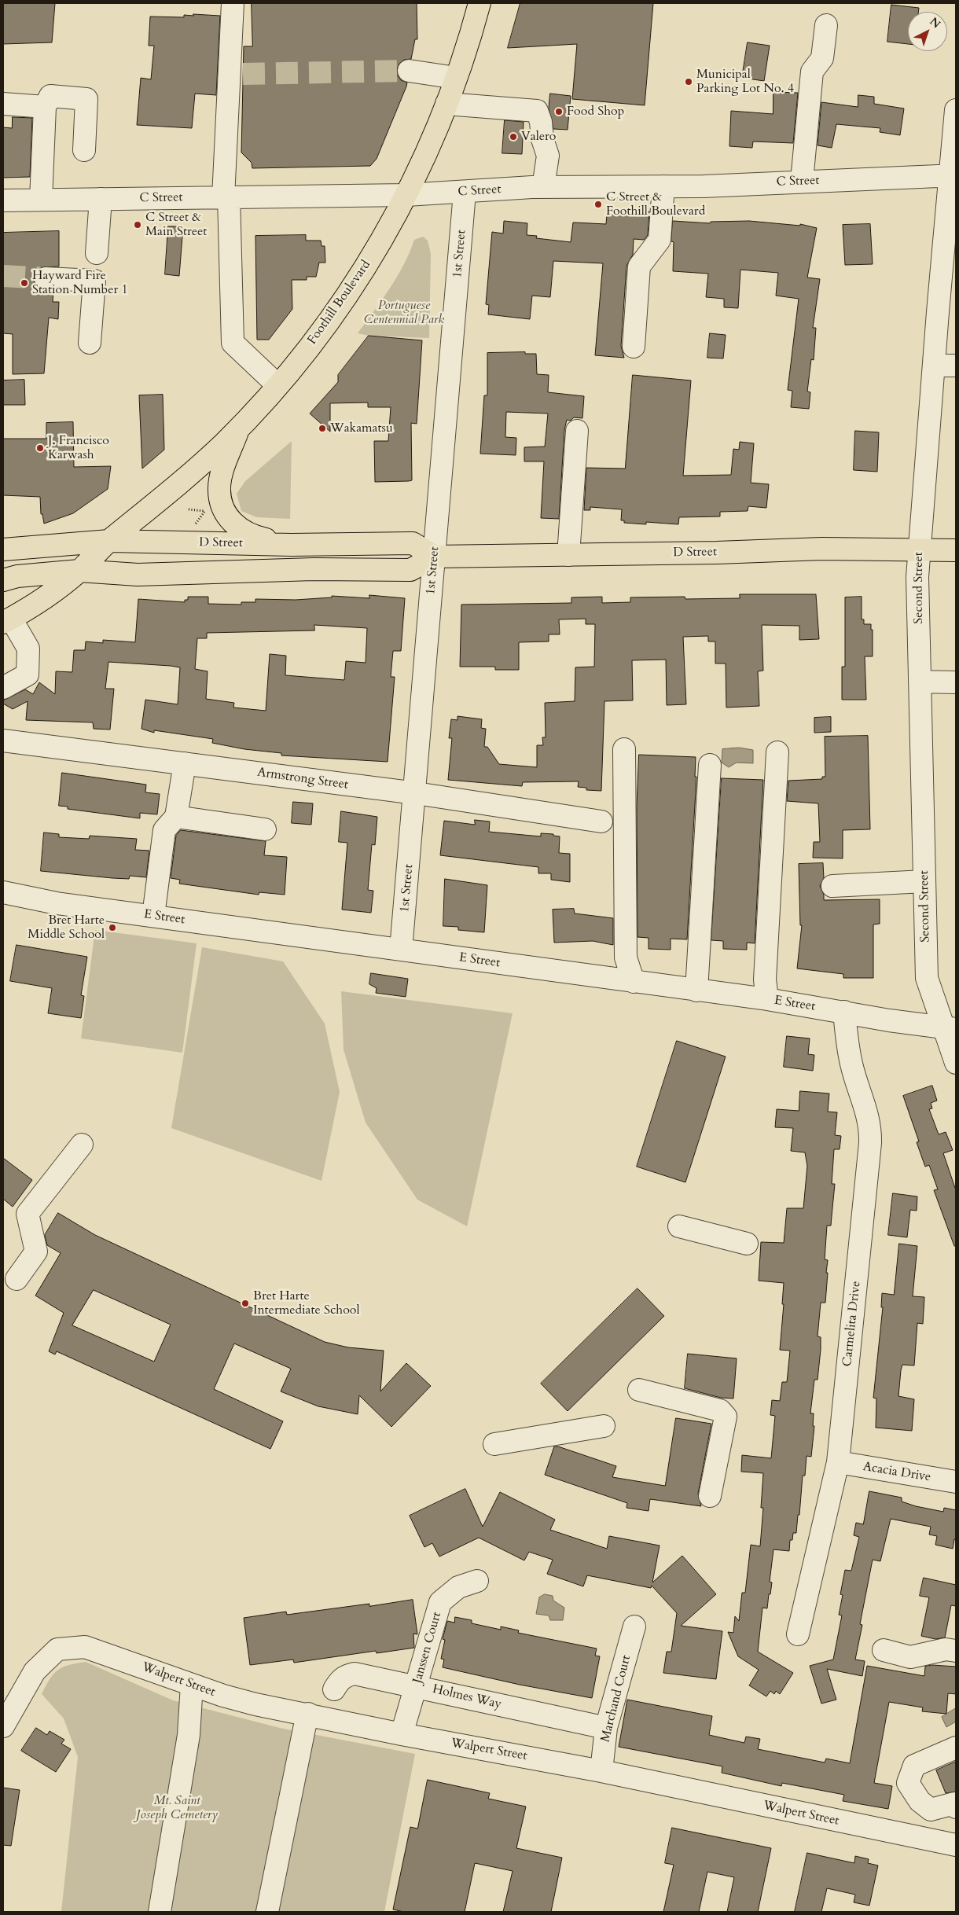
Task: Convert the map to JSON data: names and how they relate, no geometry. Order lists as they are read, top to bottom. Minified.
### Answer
{"streets":{"main road":["Foothill Boulevard","D Street"],"street":["C Street","1st Street","Second Street","Armstrong Street","E Street","Carmelita Drive","Acacia Drive","Janssen Court","Walpert Street","Holmes Way","Marchand Court"]},"crossings":[["C Street","1st Street"],["C Street","Foothill Boulevard"],["C Street","Second Street"],["1st Street","D Street"],["1st Street","Armstrong Street"],["1st Street","E Street"],["Foothill Boulevard","D Street"],["D Street","Second Street"],["Second Street","E Street"],["E Street","Carmelita Drive"],["Carmelita Drive","Acacia Drive"],["Janssen Court","Walpert Street"],["Janssen Court","Holmes Way"],["Walpert Street","Marchand Court"],["Holmes Way","Marchand Court"]],"parks":["Portuguese Centennial Park","Mt. Saint Joseph Cemetery"],"places":["Municipal Parking Lot No. 4","Food Shop","Valero","C Street & Foothill Boulevard","C Street & Main Street","Hayward Fire Station Number 1","Wakamatsu","J. Francisco Karwash","Bret Harte Middle School","Bret Harte Intermediate School"],"north":"top right"}
